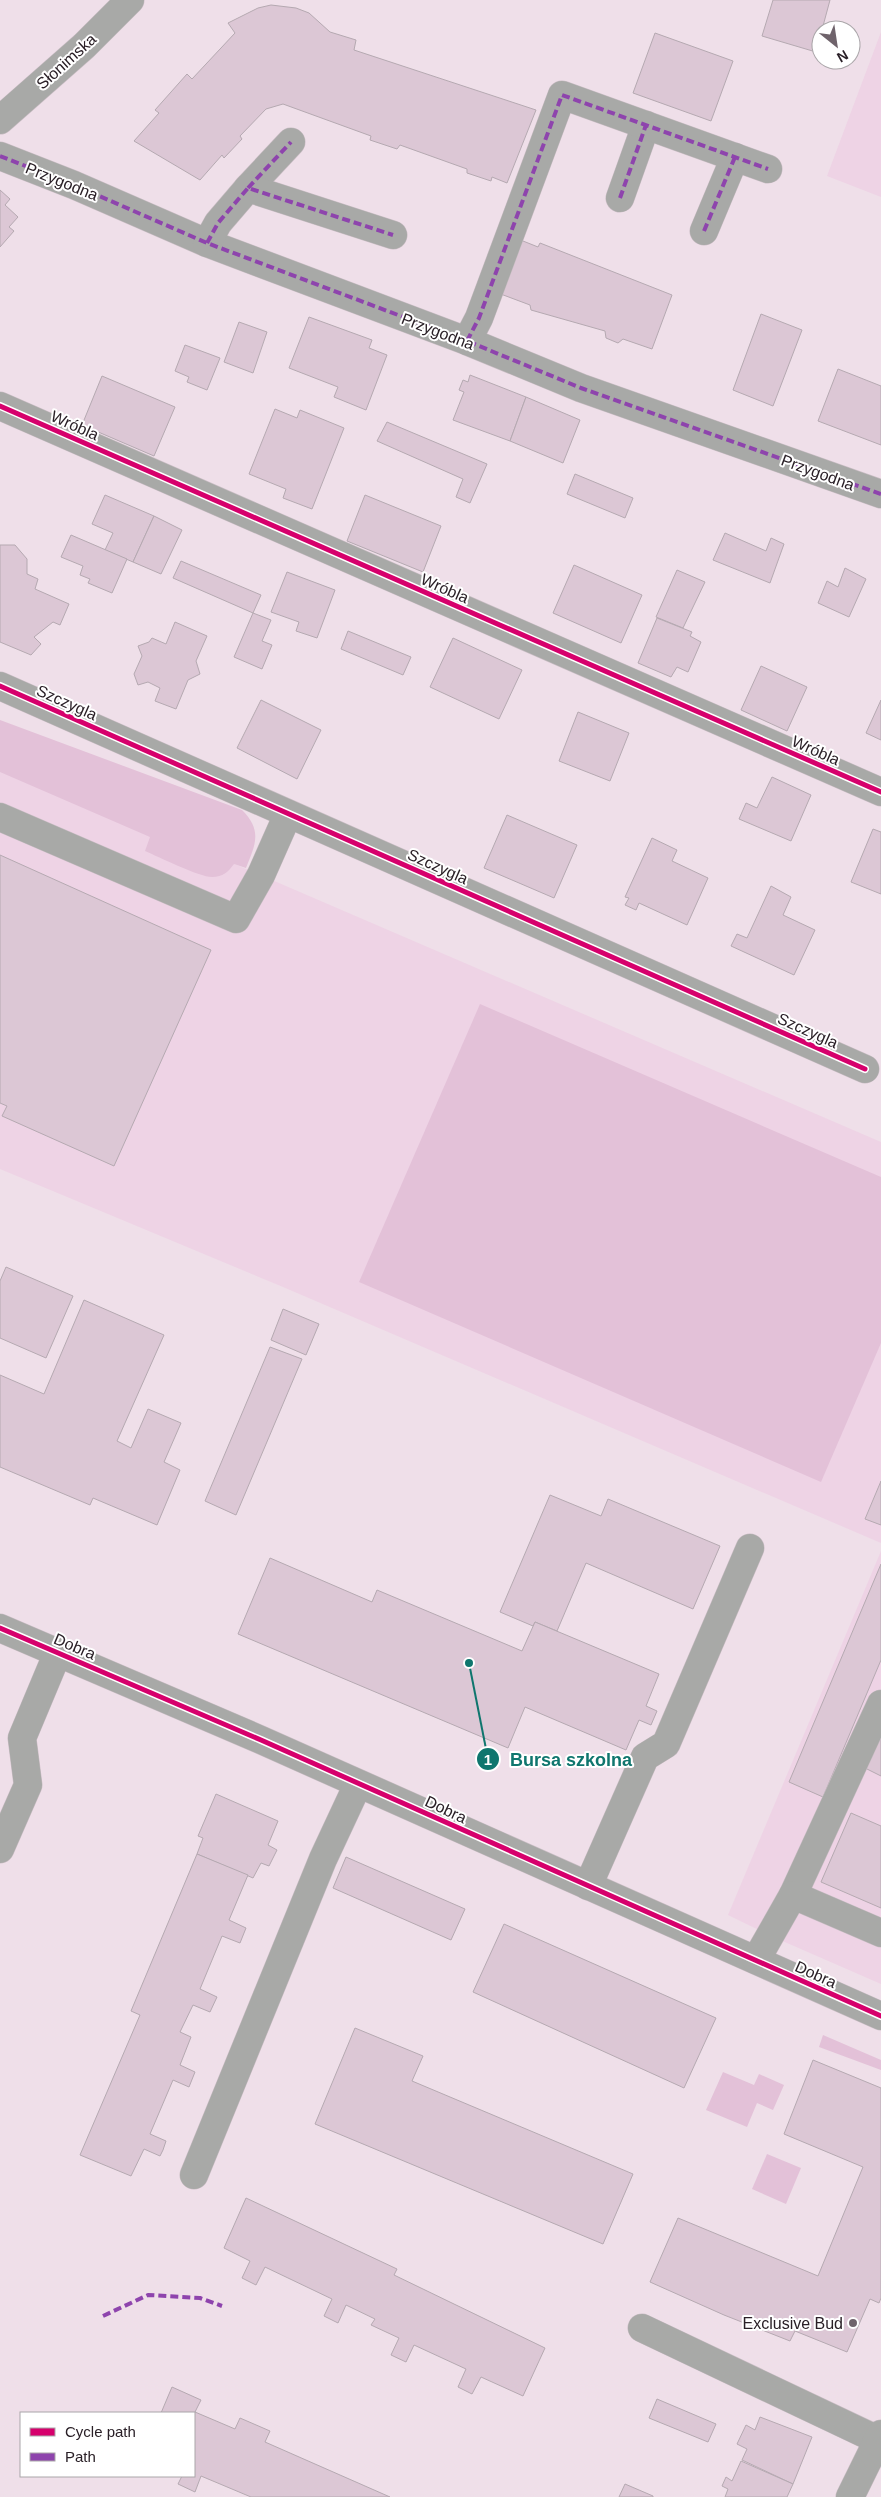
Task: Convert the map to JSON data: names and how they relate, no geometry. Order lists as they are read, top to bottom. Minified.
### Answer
{"streets":{"street":["Słonimska","Przygodna","Wróbla","Szczygla","Dobra"]},"places":["Bursa szkolna","Exclusive Bud"],"legend":["Cycle path","Path"],"north":"bottom right"}
